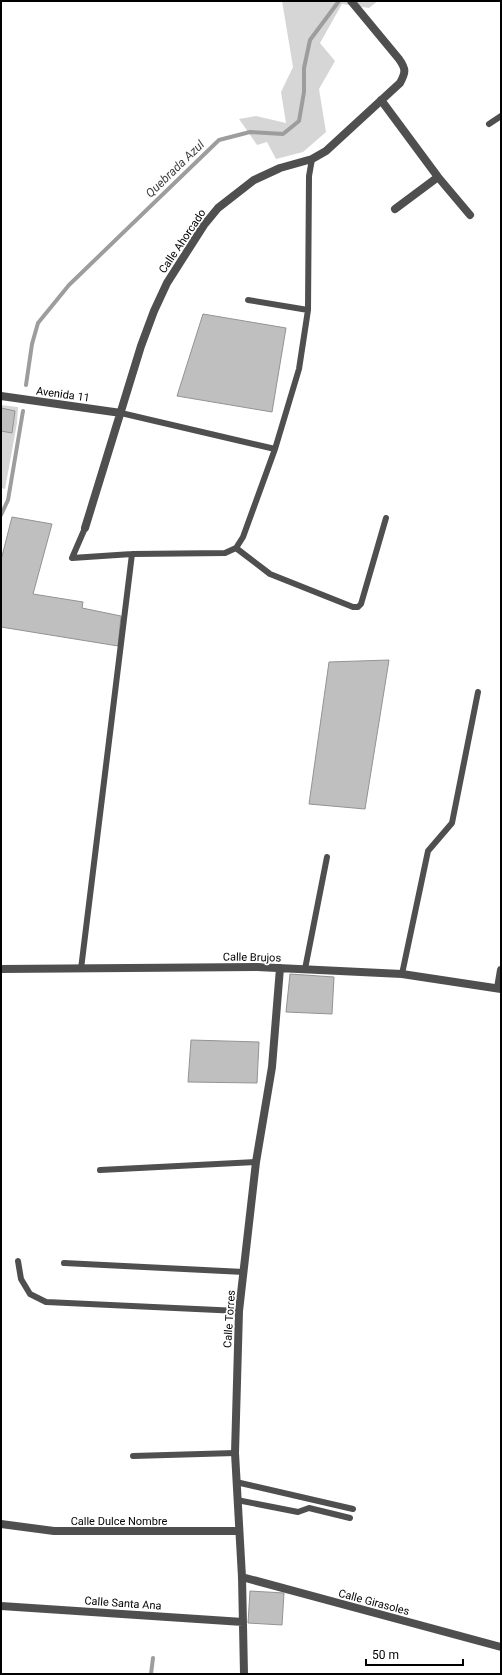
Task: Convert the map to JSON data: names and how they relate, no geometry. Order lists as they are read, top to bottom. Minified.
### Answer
{"streets":{"street":["Calle Ahorcado","Avenida 11","Calle Brujos","Calle Torres","Calle Dulce Nombre","Calle Girasoles","Calle Santa Ana"]},"crossings":[["Calle Ahorcado","Avenida 11"],["Calle Brujos","Calle Torres"],["Calle Torres","Calle Dulce Nombre"],["Calle Torres","Calle Girasoles"],["Calle Torres","Calle Santa Ana"]],"water":["Quebrada Azul"],"scale_bar":"50 m"}
